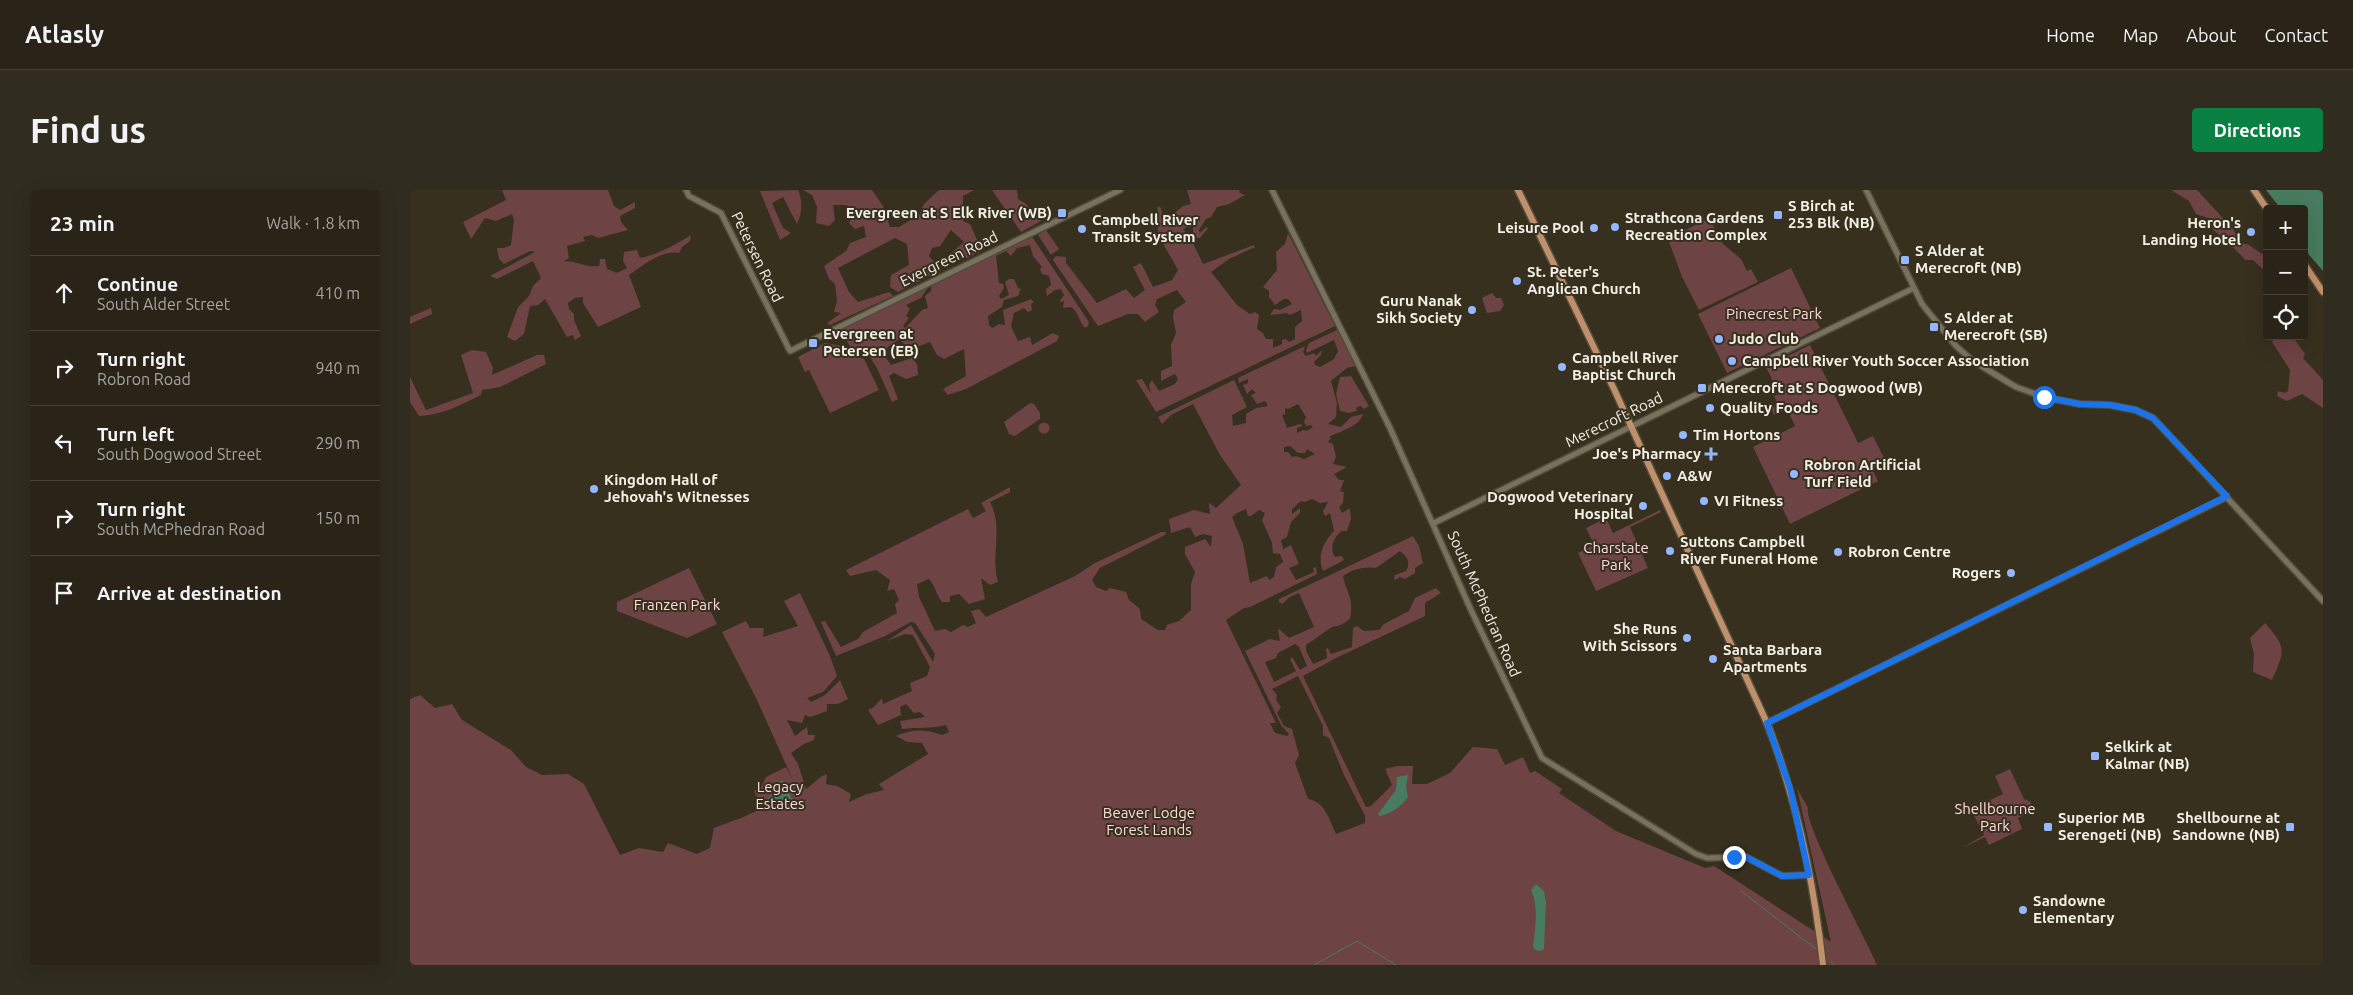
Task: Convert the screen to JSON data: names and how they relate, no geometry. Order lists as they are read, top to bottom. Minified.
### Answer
{"streets":{"street":["Petersen Road","Evergreen Road","Merecroft Road","South McPhedran Road"]},"crossings":[["Petersen Road","Evergreen Road"],["Merecroft Road","South McPhedran Road"]],"parks":["Pinecrest Park","Charstate Park","Franzen Park","Legacy Estates","Shellbourne Park","Beaver Lodge Forest Lands"],"places":{"transit":["Evergreen at S Elk River (WB)","S Birch at 253 Blk (NB)","S Alder at Merecroft (NB)","S Alder at Merecroft (SB)","Evergreen at Petersen (EB)","Merecroft at S Dogwood (WB)","Selkirk at Kalmar (NB)","Superior MB Serengeti (NB)","Shellbourne at Sandowne (NB)"],"other":["Strathcona Gardens Recreation Complex","Leisure Pool","Campbell River Transit System","Heron's Landing Hotel","St. Peter's Anglican Church","Guru Nanak Sikh Society","Judo Club","Campbell River Youth Soccer Association","Campbell River Baptist Church","Quality Foods","Tim Hortons","Robron Artificial Turf Field","A&W","Kingdom Hall of Jehovah's Witnesses","VI Fitness","Dogwood Veterinary Hospital","Suttons Campbell River Funeral Home","Robron Centre","Rogers","She Runs With Scissors","Santa Barbara Apartments","Sandowne Elementary"],"health":["Joe's Pharmacy"]},"page":{"header":"Atlasly","nav":["Home","Map","About","Contact"],"buttons":"Directions","title":"Find us","heading":["23 min","Walk · 1.8 km"],"map_buttons":["+","−"],"list":[["Continue","South Alder Street","410 m"],["Turn right","Robron Road","940 m"],["Turn left","South Dogwood Street","290 m"],["Turn right","South McPhedran Road","150 m"],"Arrive at destination"]}}
